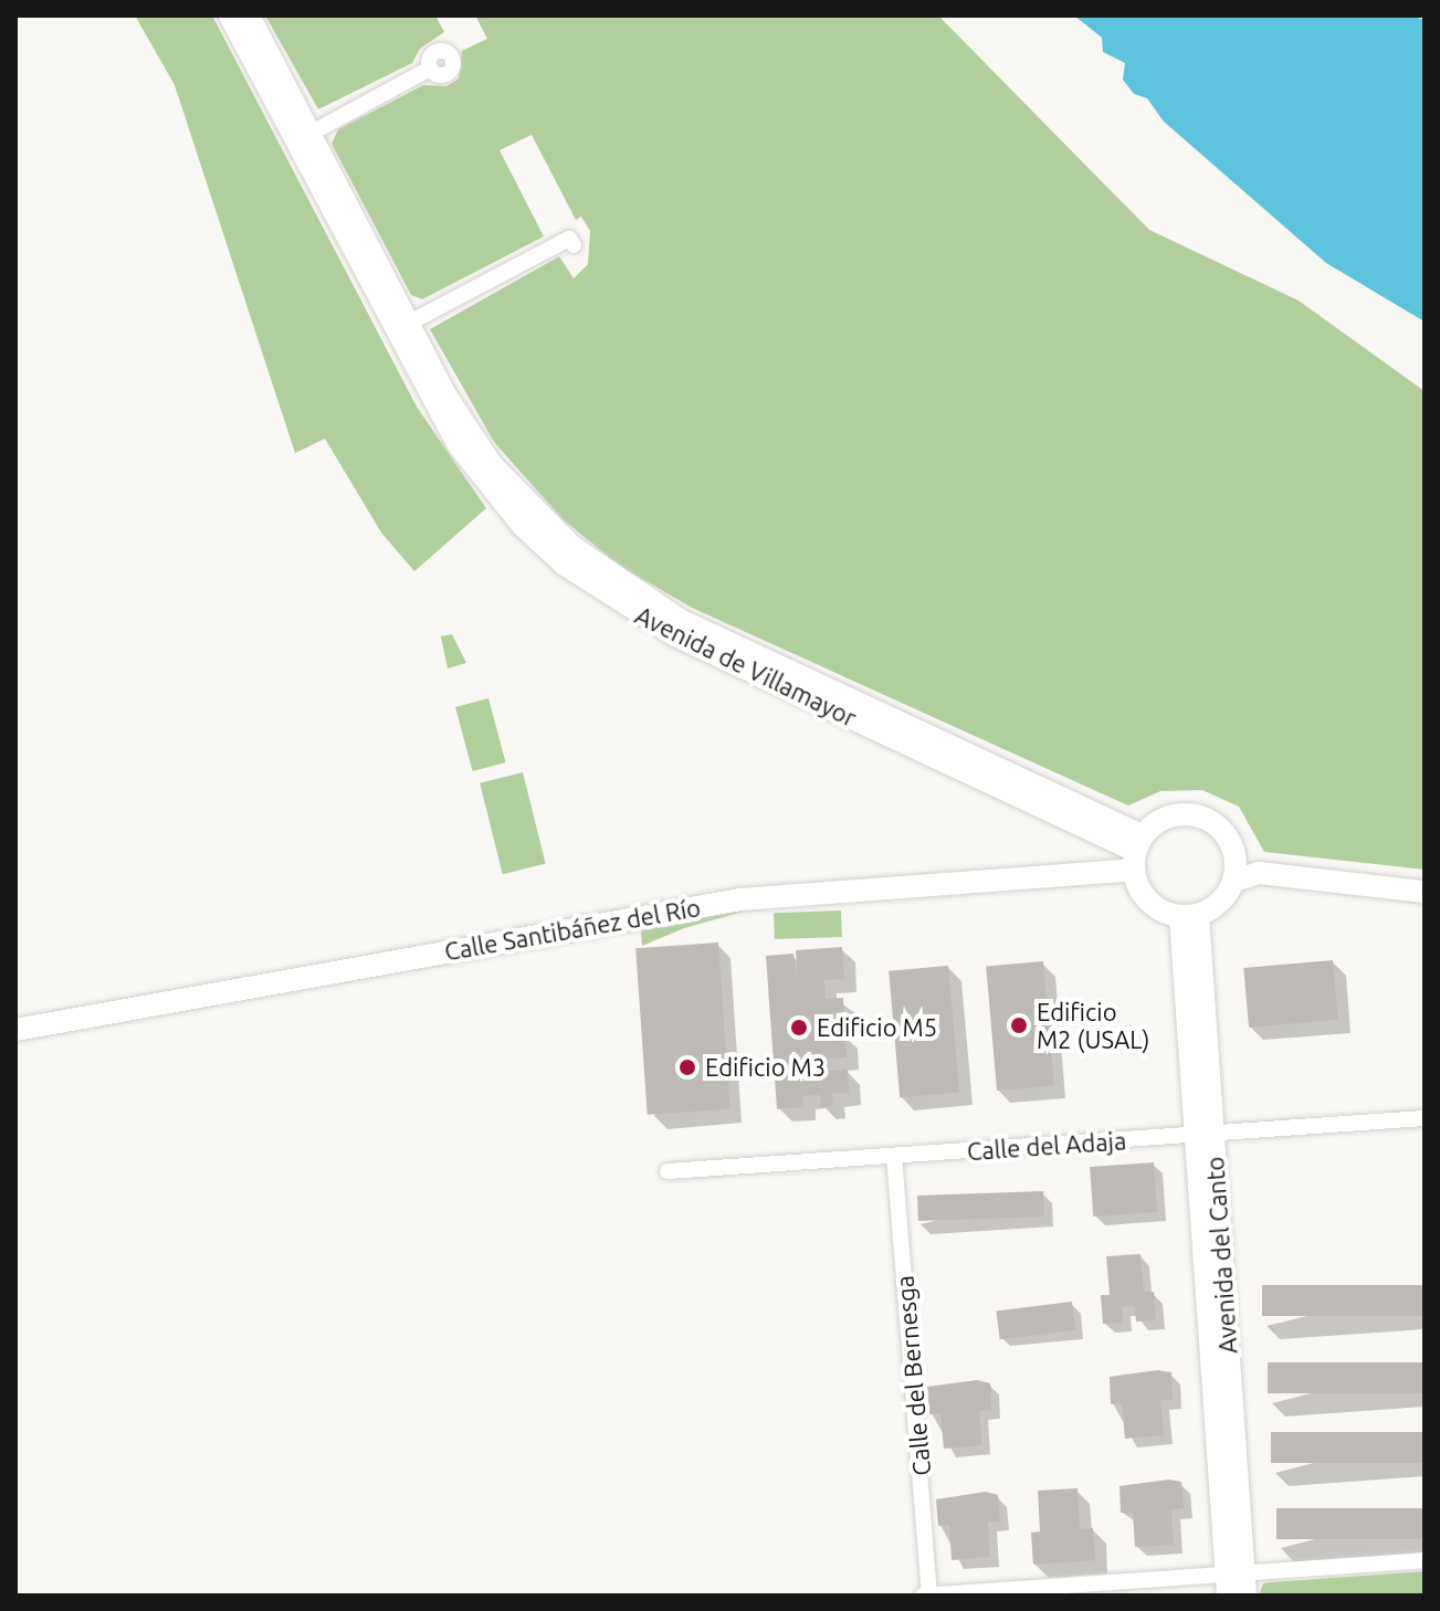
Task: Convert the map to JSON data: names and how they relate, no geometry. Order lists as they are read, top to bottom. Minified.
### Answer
{"streets":{"main road":["Avenida de Villamayor","Calle Santibáñez del Río","Avenida del Canto"],"street":["Calle del Adaja","Calle del Bernesga"]},"crossings":[["Avenida de Villamayor","Calle Santibáñez del Río"],["Avenida de Villamayor","Avenida del Canto"],["Calle Santibáñez del Río","Avenida del Canto"],["Calle del Adaja","Avenida del Canto"],["Calle del Adaja","Calle del Bernesga"]],"places":["Edificio M2 (USAL)","Edificio M5","Edificio M3"]}
